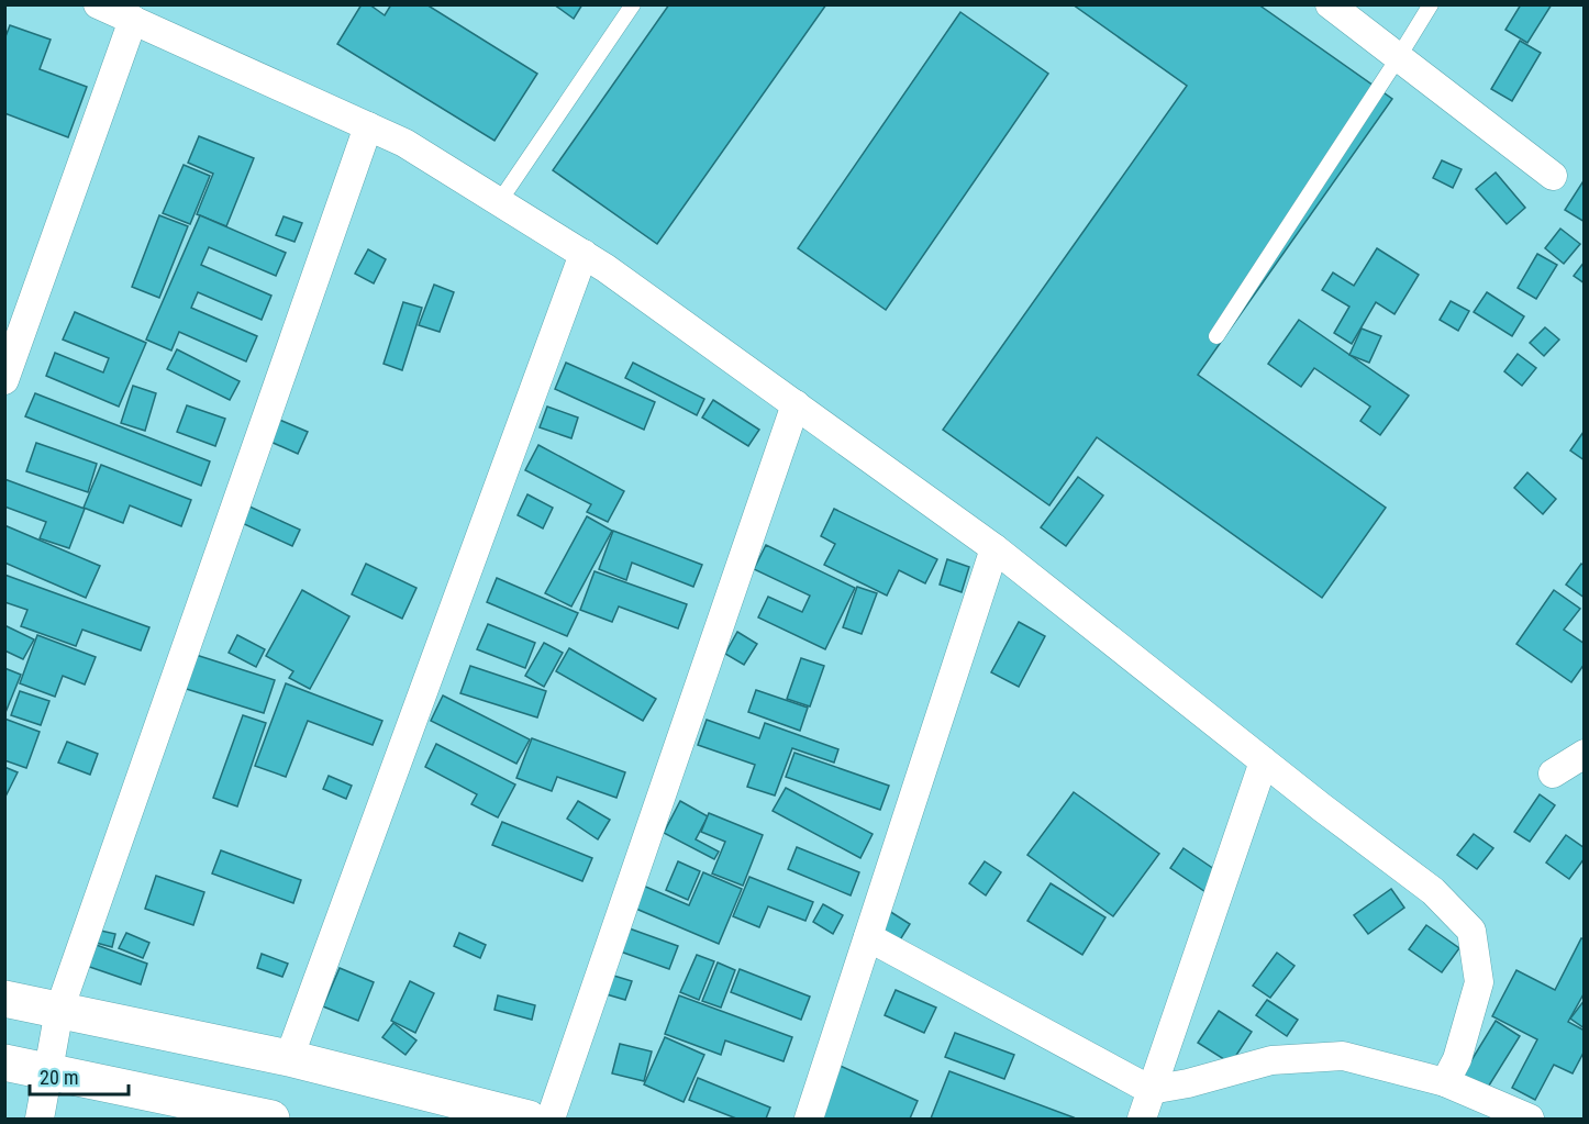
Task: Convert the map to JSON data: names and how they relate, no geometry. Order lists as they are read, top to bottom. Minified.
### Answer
{"scale_bar":"20 m"}
